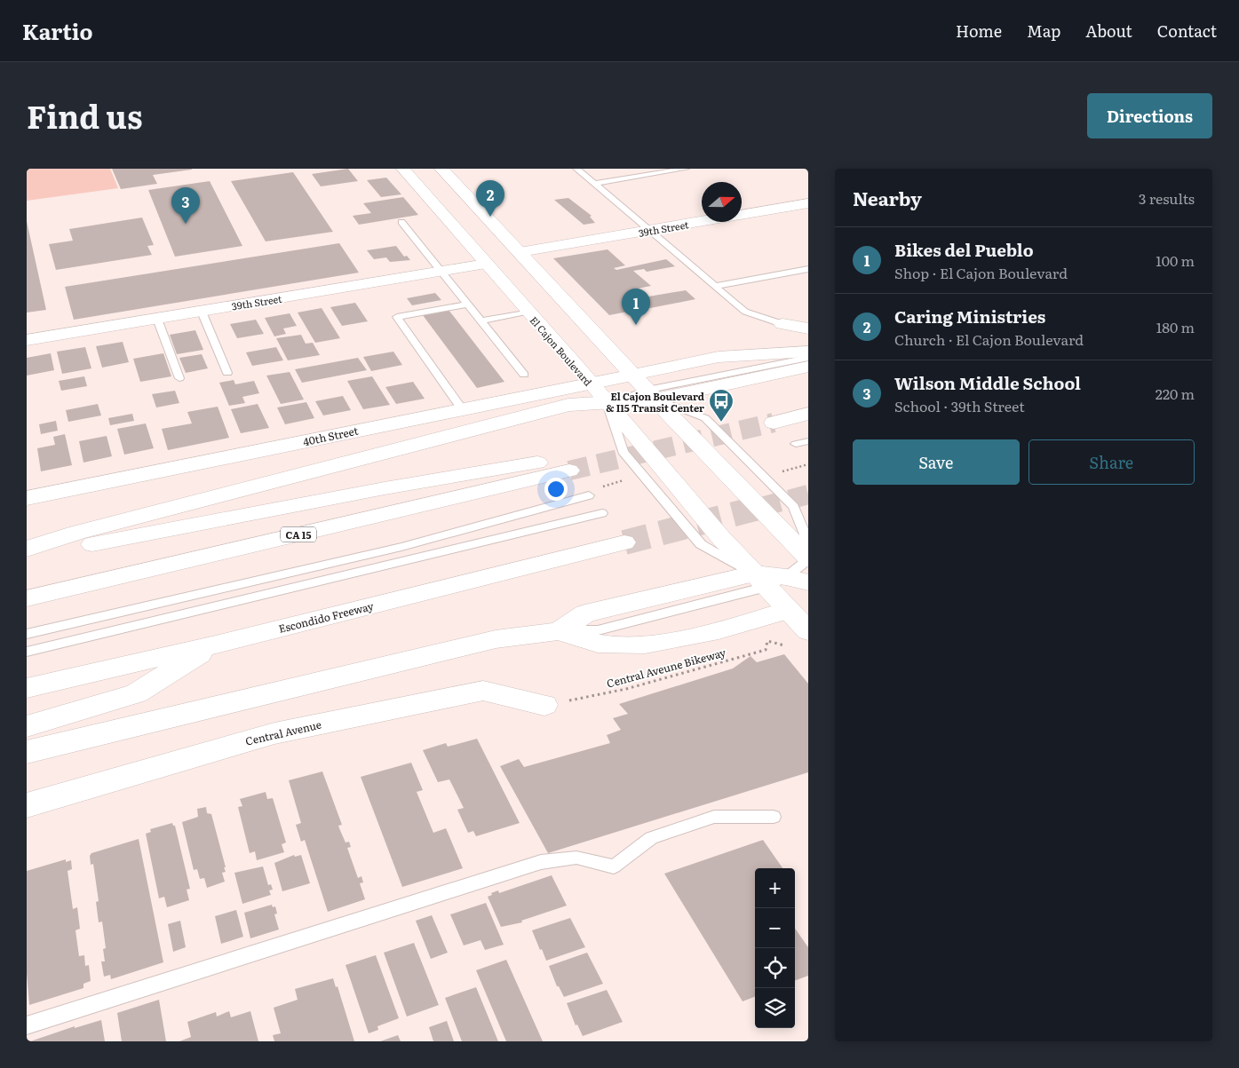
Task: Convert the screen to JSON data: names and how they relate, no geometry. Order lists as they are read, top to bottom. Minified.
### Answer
{"streets":{"main road":["39th Street","El Cajon Boulevard","40th Street","CA 15","Escondido Freeway","Central Avenue"],"path":["Central Aveune Bikeway"]},"crossings":[["39th Street","El Cajon Boulevard"],["El Cajon Boulevard","40th Street"],["Central Aveune Bikeway","Central Avenue"]],"places":{"bus stop":["El Cajon Boulevard & I15 Transit Center"]},"north":"right","page":{"header":"Kartio","nav":["Home","Map","About","Contact"],"title":"Find us","buttons":["Directions",["Save","Share"]],"heading":["Nearby","3 results"],"pins":["2","3","1"],"list":[{"mark":"1","name":"Bikes del Pueblo","note":"Shop · El Cajon Boulevard","value":"100 m"},{"mark":"2","name":"Caring Ministries","note":"Church · El Cajon Boulevard","value":"180 m"},{"mark":"3","name":"Wilson Middle School","note":"School · 39th Street","value":"220 m"}],"map_buttons":["+","−"]}}
